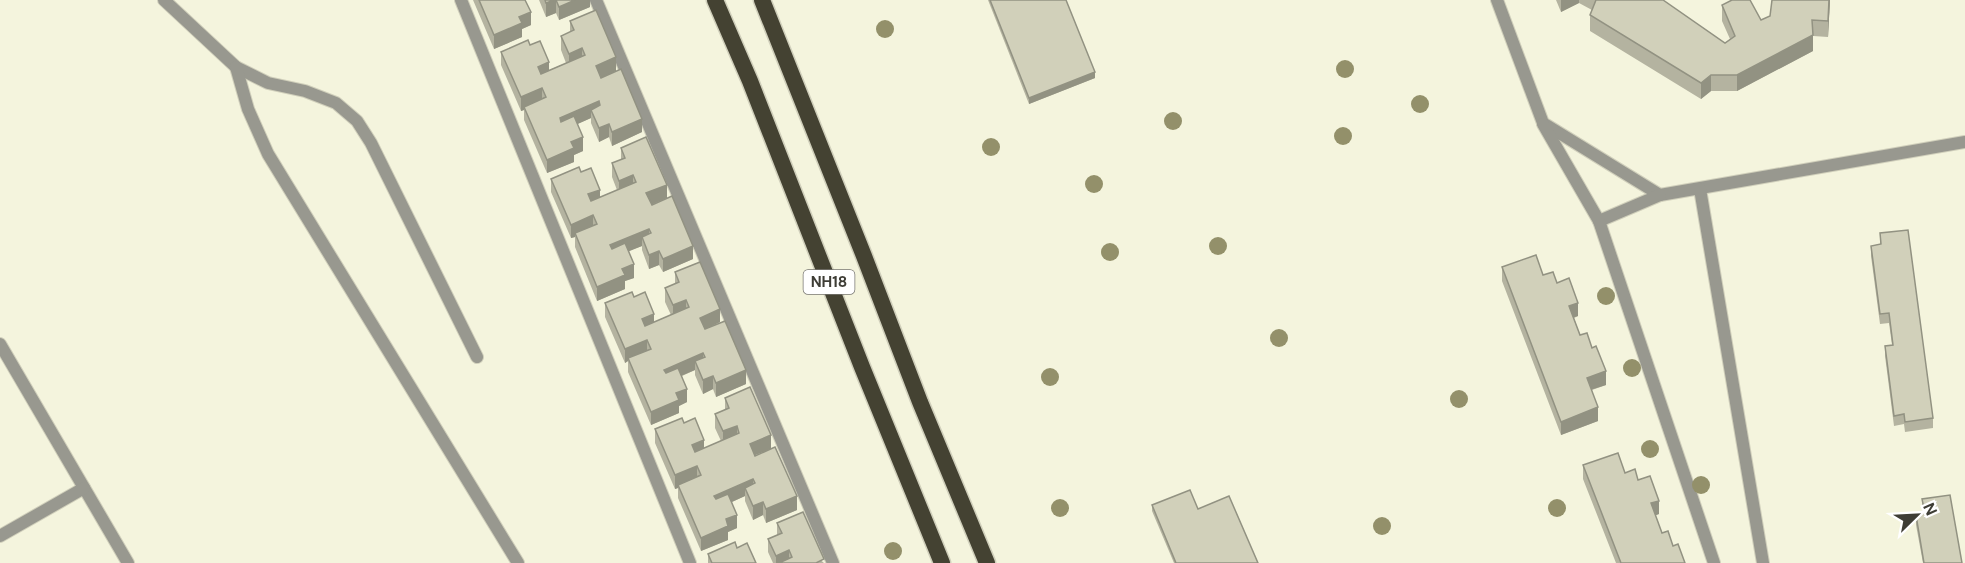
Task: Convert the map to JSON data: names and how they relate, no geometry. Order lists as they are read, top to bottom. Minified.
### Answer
{"streets":{"highway":["NH18"]},"north":"top right"}
